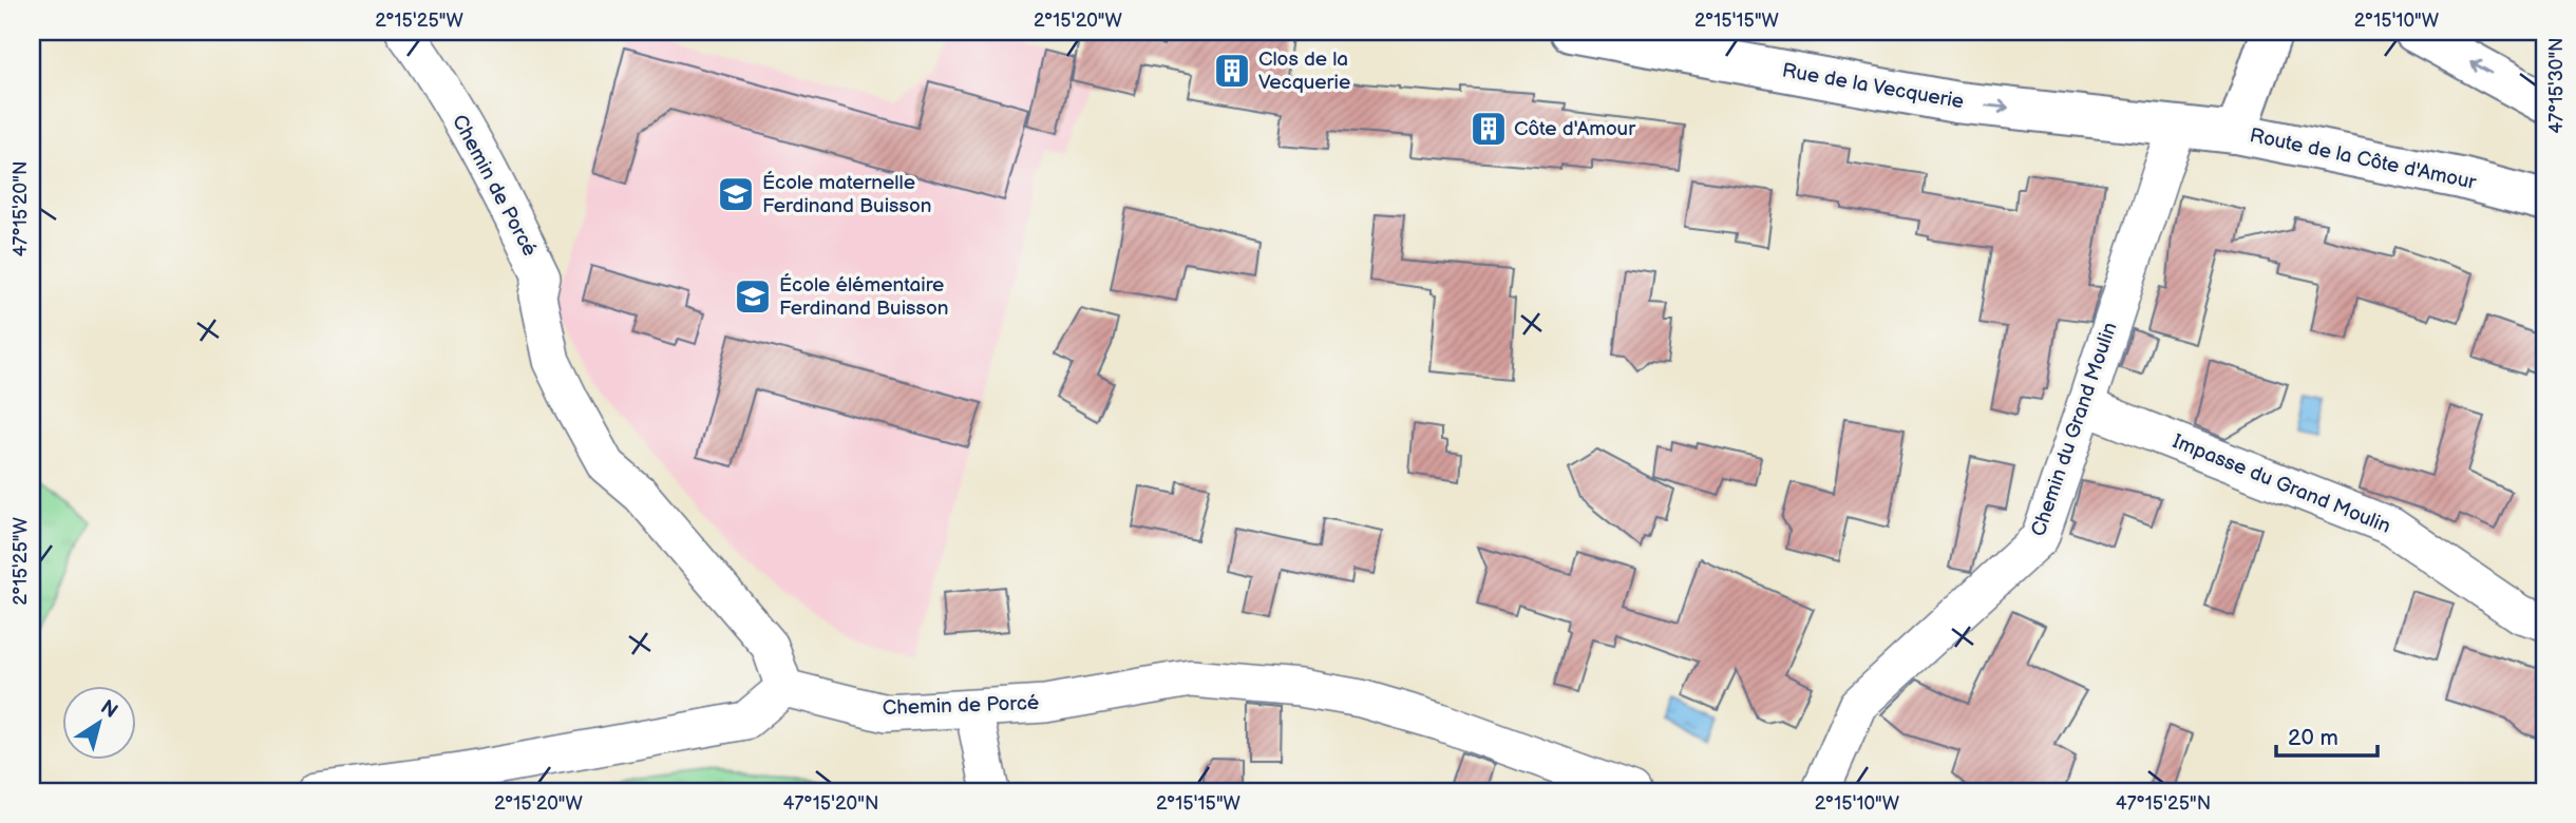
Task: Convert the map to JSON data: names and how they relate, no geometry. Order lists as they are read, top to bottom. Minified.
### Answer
{"streets":{"main road":["Rue de la Vecquerie","Route de la Côte d'Amour"],"street":["Chemin de Porcé","Chemin du Grand Moulin","Impasse du Grand Moulin"]},"crossings":[["Rue de la Vecquerie","Route de la Côte d'Amour"],["Rue de la Vecquerie","Chemin du Grand Moulin"],["Route de la Côte d'Amour","Chemin du Grand Moulin"],["Chemin du Grand Moulin","Impasse du Grand Moulin"]],"one_way":["Rue de la Vecquerie"],"places":{"building":["Clos de la Vecquerie","Côte d'Amour"],"school or university":["École maternelle Ferdinand Buisson","École élémentaire Ferdinand Buisson"]},"scale_bar":"20 m","north":"top right","coordinates":["2°15'25\"W","2°15'20\"W","2°15'15\"W","2°15'10\"W","47°15'30\"N","47°15'20\"N","47°15'25\"N"]}
